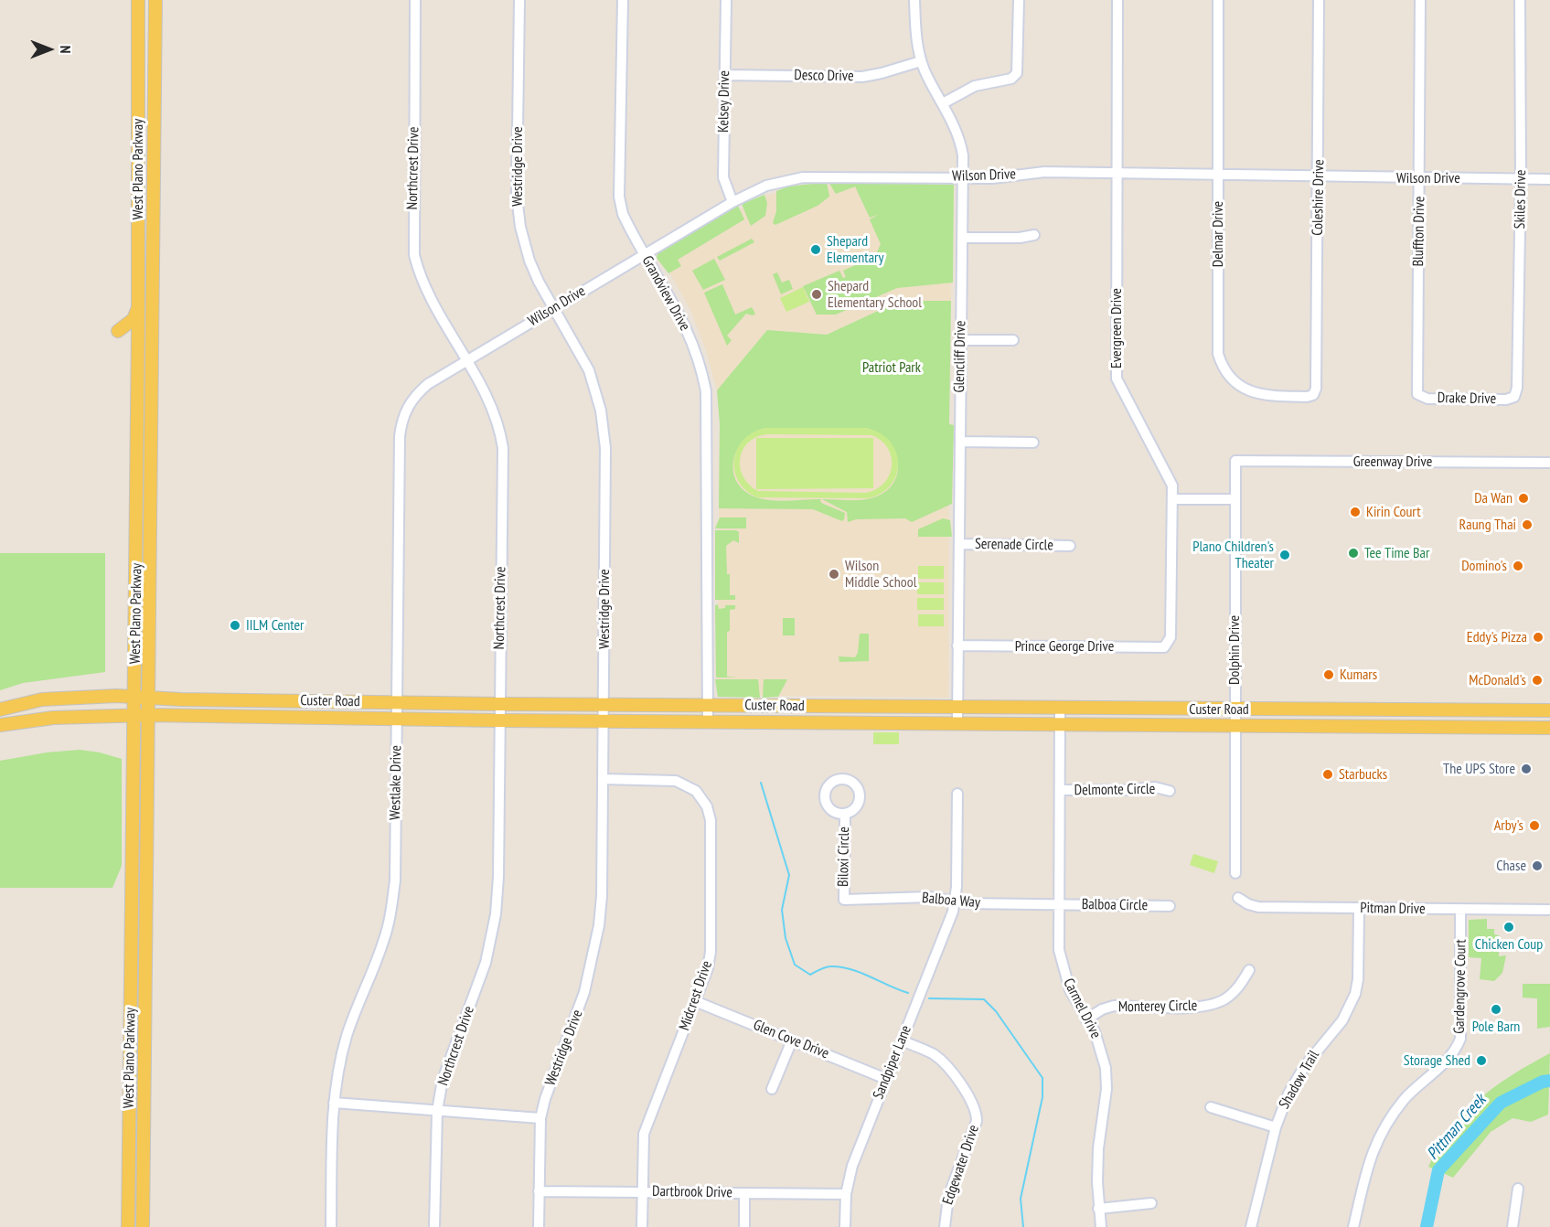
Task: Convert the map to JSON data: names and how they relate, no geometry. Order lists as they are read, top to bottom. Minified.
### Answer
{"streets":{"main road":["West Plano Parkway","Custer Road"],"street":["Desco Drive","Kelsey Drive","Westridge Drive","Northcrest Drive","Wilson Drive","Coleshire Drive","Skiles Drive","Bluffton Drive","Delmar Drive","Grandview Drive","Evergreen Drive","Glencliff Drive","Drake Drive","Greenway Drive","Serenade Circle","Prince George Drive","Dolphin Drive","Westlake Drive","Delmonte Circle","Biloxi Circle","Balboa Way","Balboa Circle","Pitman Drive","Gardengrove Court","Midcrest Drive","Monterey Circle","Carmel Drive","Glen Cove Drive","Sandpiper Lane","Shadow Trail","Edgewater Drive","Dartbrook Drive"]},"crossings":[["Desco Drive","Kelsey Drive"],["Desco Drive","Glencliff Drive"],["Kelsey Drive","Wilson Drive"],["Westridge Drive","Wilson Drive"],["Westridge Drive","Custer Road"],["Westridge Drive","Midcrest Drive"],["Westridge Drive","Dartbrook Drive"],["Northcrest Drive","Wilson Drive"],["Northcrest Drive","Custer Road"],["Northcrest Drive","Westlake Drive"],["West Plano Parkway","Custer Road"],["Wilson Drive","Coleshire Drive"],["Wilson Drive","Skiles Drive"],["Wilson Drive","Bluffton Drive"],["Wilson Drive","Delmar Drive"],["Wilson Drive","Grandview Drive"],["Wilson Drive","Evergreen Drive"],["Wilson Drive","Glencliff Drive"],["Wilson Drive","Westlake Drive"],["Coleshire Drive","Delmar Drive"],["Skiles Drive","Drake Drive"],["Bluffton Drive","Drake Drive"],["Grandview Drive","Custer Road"],["Evergreen Drive","Prince George Drive"],["Glencliff Drive","Serenade Circle"],["Glencliff Drive","Prince George Drive"],["Glencliff Drive","Custer Road"],["Greenway Drive","Dolphin Drive"],["Dolphin Drive","Custer Road"],["Custer Road","Westlake Drive"],["Custer Road","Carmel Drive"],["Delmonte Circle","Carmel Drive"],["Biloxi Circle","Balboa Way"],["Balboa Way","Balboa Circle"],["Balboa Way","Carmel Drive"],["Balboa Way","Sandpiper Lane"],["Balboa Circle","Carmel Drive"],["Pitman Drive","Gardengrove Court"],["Pitman Drive","Shadow Trail"],["Midcrest Drive","Glen Cove Drive"],["Midcrest Drive","Dartbrook Drive"],["Monterey Circle","Carmel Drive"],["Glen Cove Drive","Sandpiper Lane"],["Sandpiper Lane","Edgewater Drive"],["Sandpiper Lane","Dartbrook Drive"]],"water":["Pittman Creek"],"parks":["Patriot Park"],"places":["Shepard Elementary","Shepard Elementary School","Da Wan","Kirin Court","Raung Thai","Tee Time Bar","Plano Children's Theater","Domino's","Wilson Middle School","IILM Center","Eddy's Pizza","Kumars","McDonald's","The UPS Store","Starbucks","Arby's","Chase","Chicken Coup","Pole Barn","Storage Shed"],"north":"right"}
